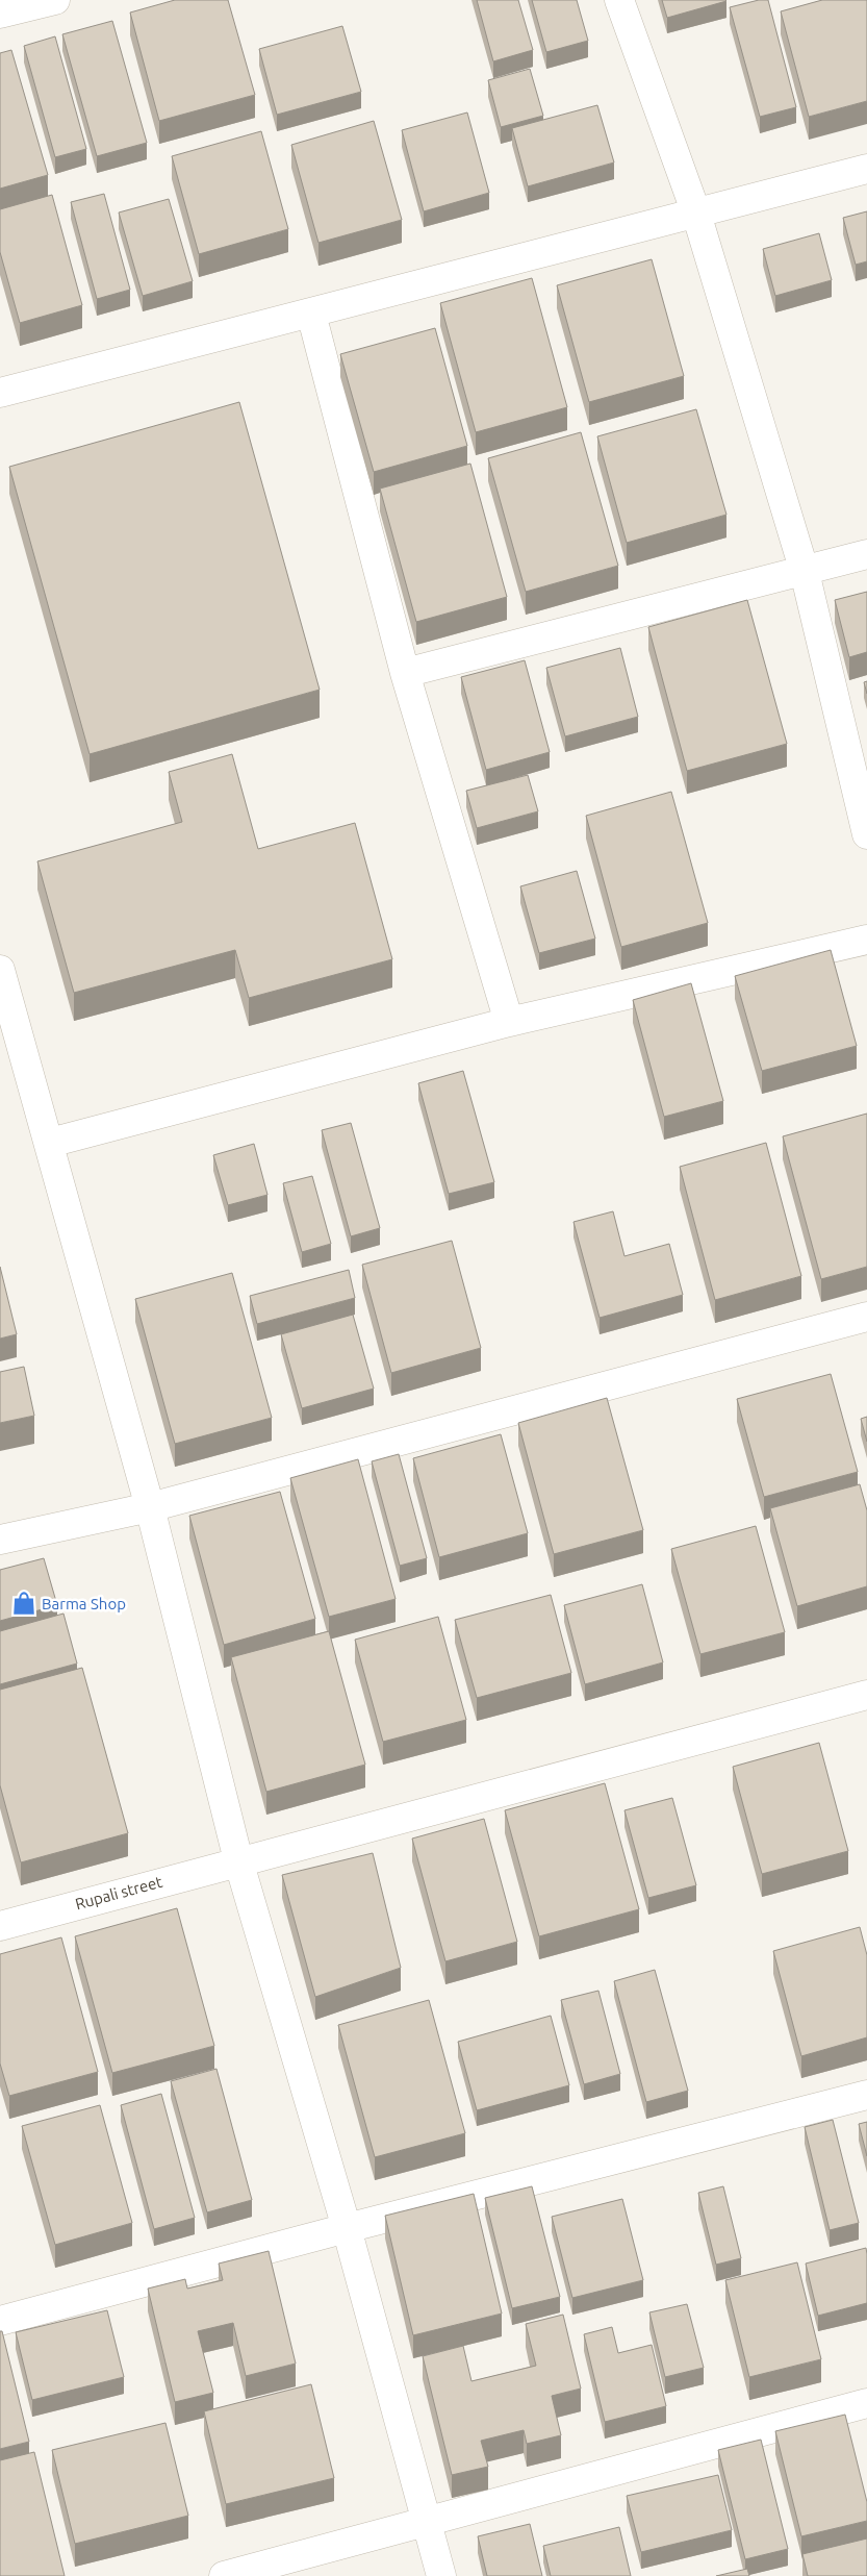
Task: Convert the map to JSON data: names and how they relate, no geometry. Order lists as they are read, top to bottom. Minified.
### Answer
{"streets":{"street":["Rupali street"]},"places":{"shop":["Barma Shop"]}}
